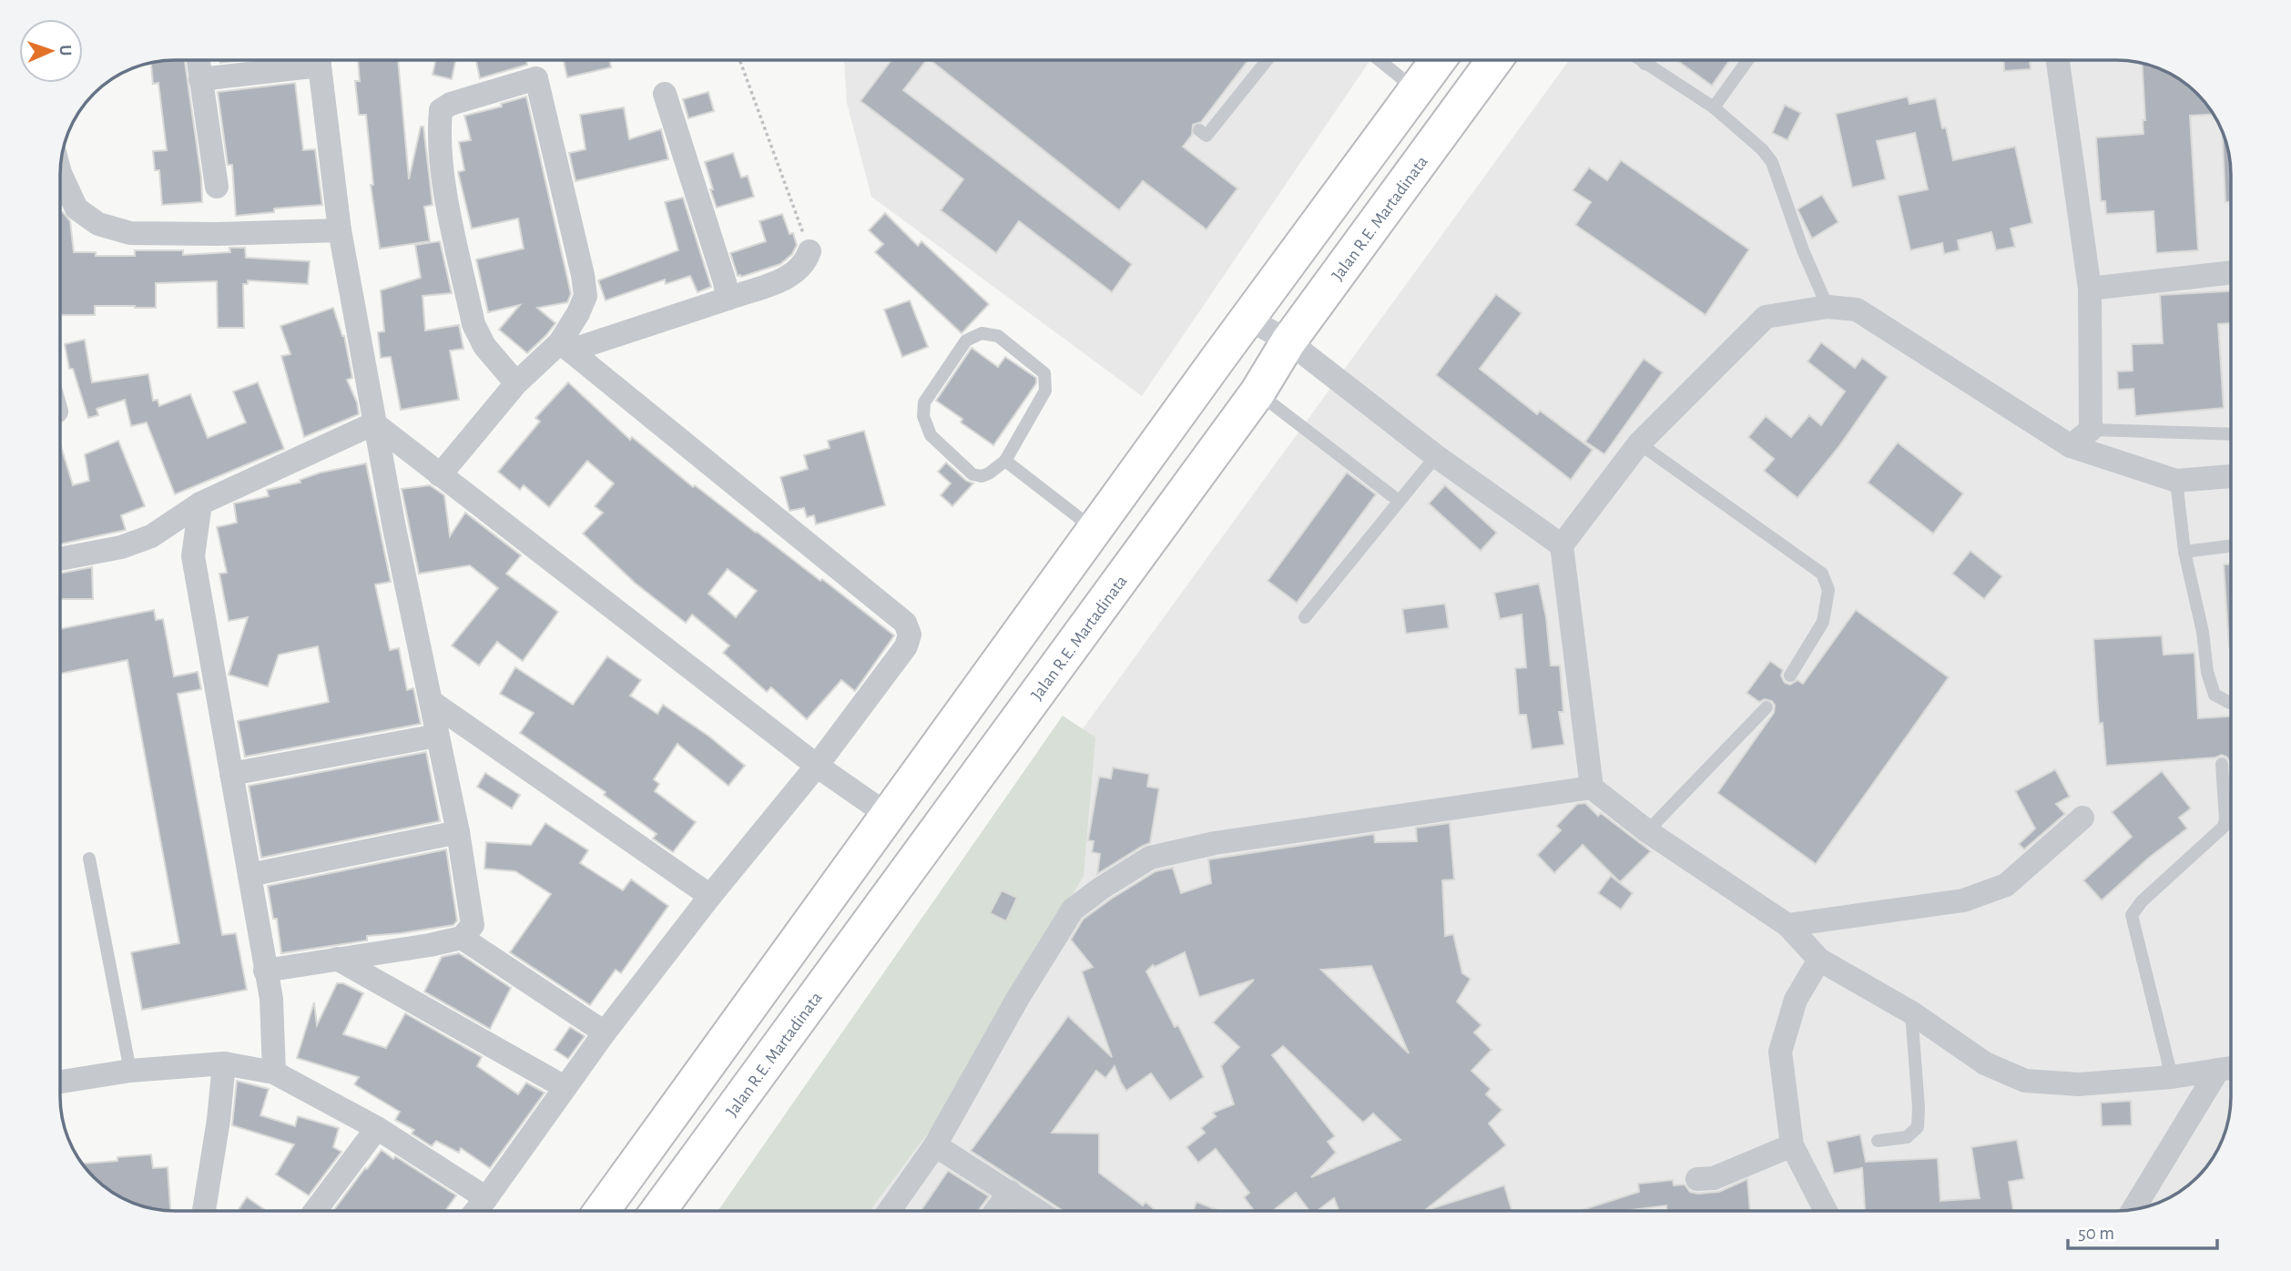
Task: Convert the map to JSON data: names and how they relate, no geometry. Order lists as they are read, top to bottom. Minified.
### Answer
{"streets":{"highway":["Jalan R.E. Martadinata"]},"scale_bar":"50 m","north":"right"}
